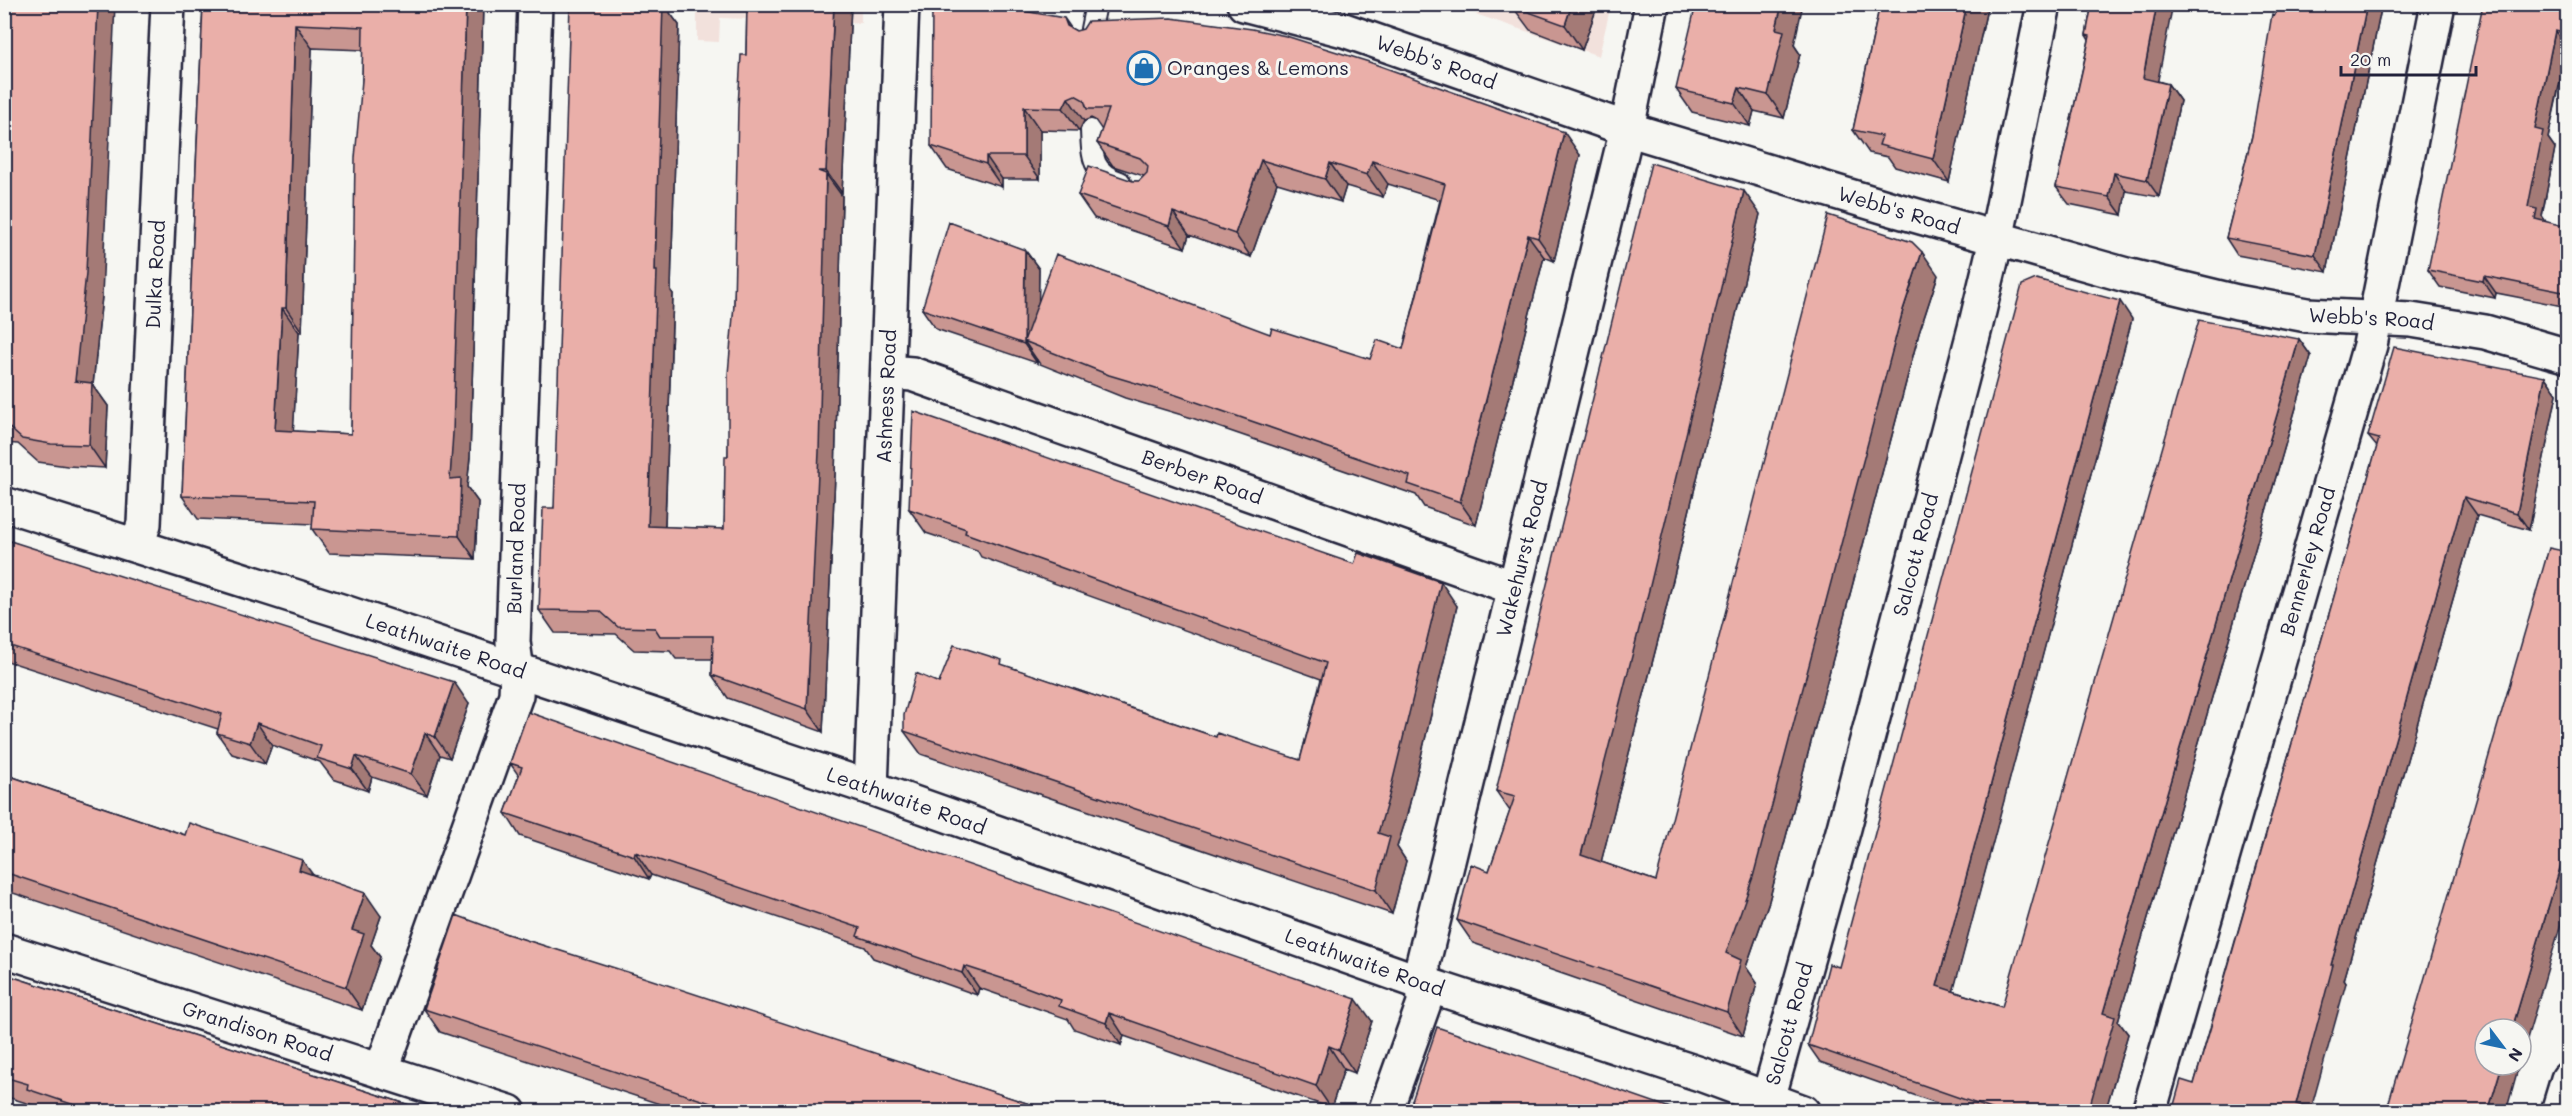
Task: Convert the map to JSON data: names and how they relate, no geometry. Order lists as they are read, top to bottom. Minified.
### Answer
{"streets":{"street":["Webb's Road","Dulka Road","Ashness Road","Berber Road","Burland Road","Salcott Road","Wakehurst Road","Bennerley Road","Leathwaite Road","Grandison Road"]},"crossings":[["Webb's Road","Salcott Road"],["Webb's Road","Wakehurst Road"],["Webb's Road","Bennerley Road"],["Dulka Road","Leathwaite Road"],["Ashness Road","Berber Road"],["Ashness Road","Leathwaite Road"],["Berber Road","Wakehurst Road"],["Burland Road","Leathwaite Road"],["Burland Road","Grandison Road"],["Salcott Road","Leathwaite Road"],["Wakehurst Road","Leathwaite Road"]],"places":{"shop":["Oranges & Lemons"]},"scale_bar":"20 m","north":"bottom right"}
